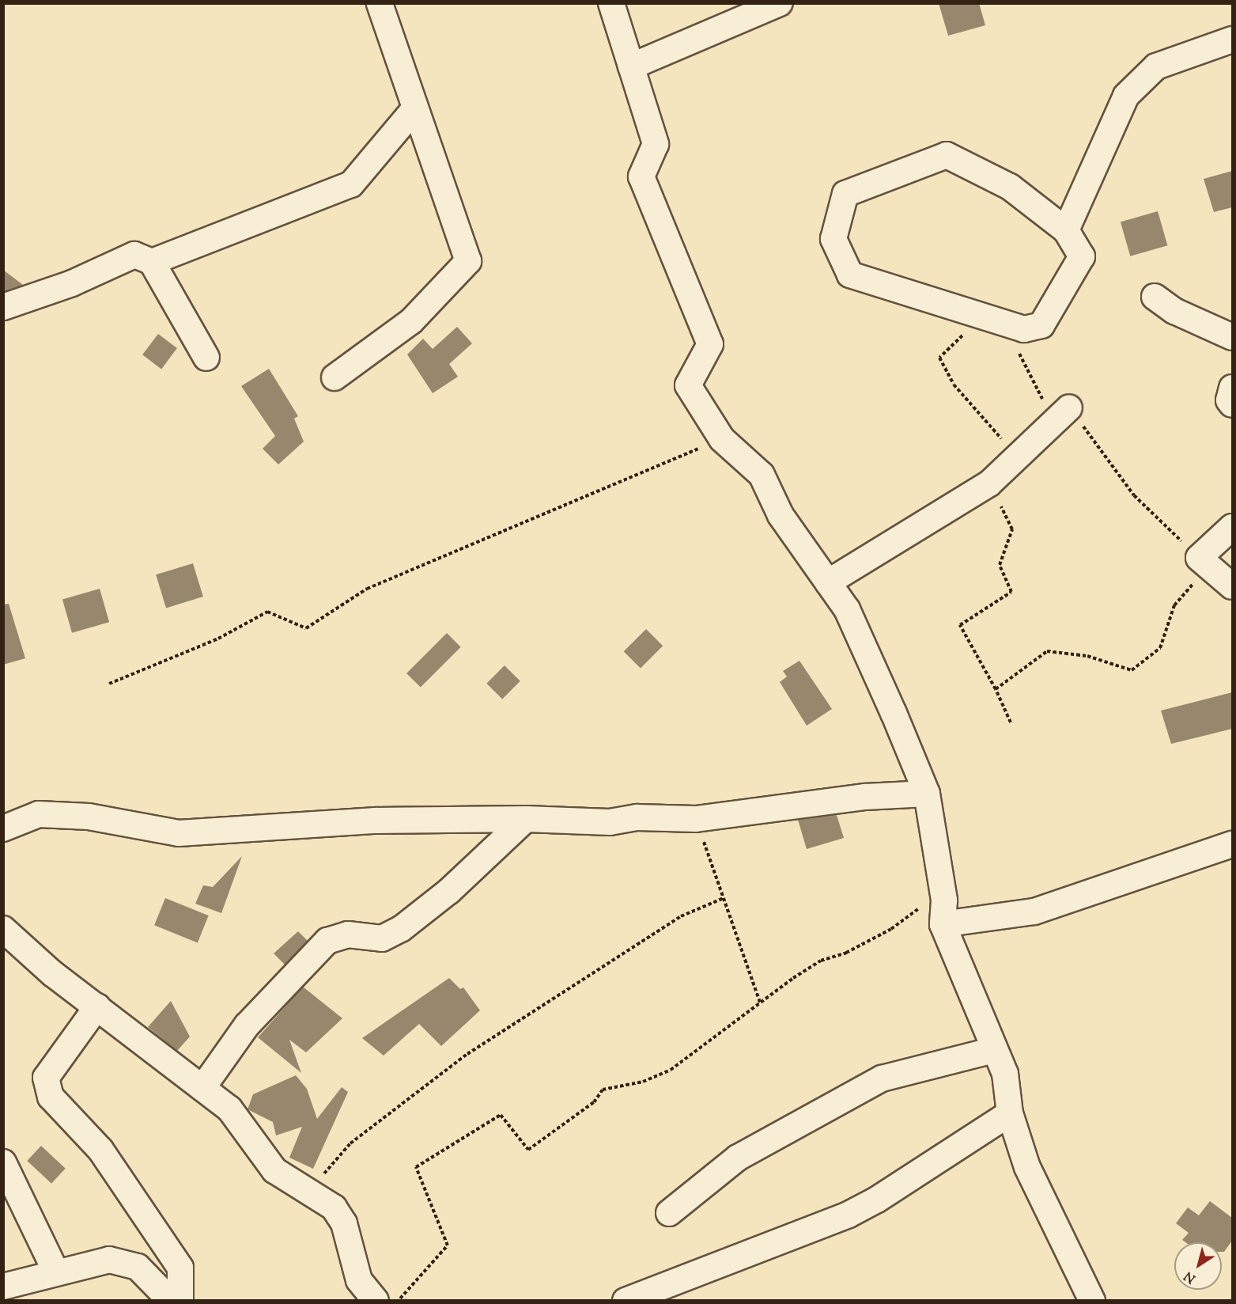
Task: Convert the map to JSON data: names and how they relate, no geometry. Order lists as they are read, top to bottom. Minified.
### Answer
{"north":"bottom left"}
